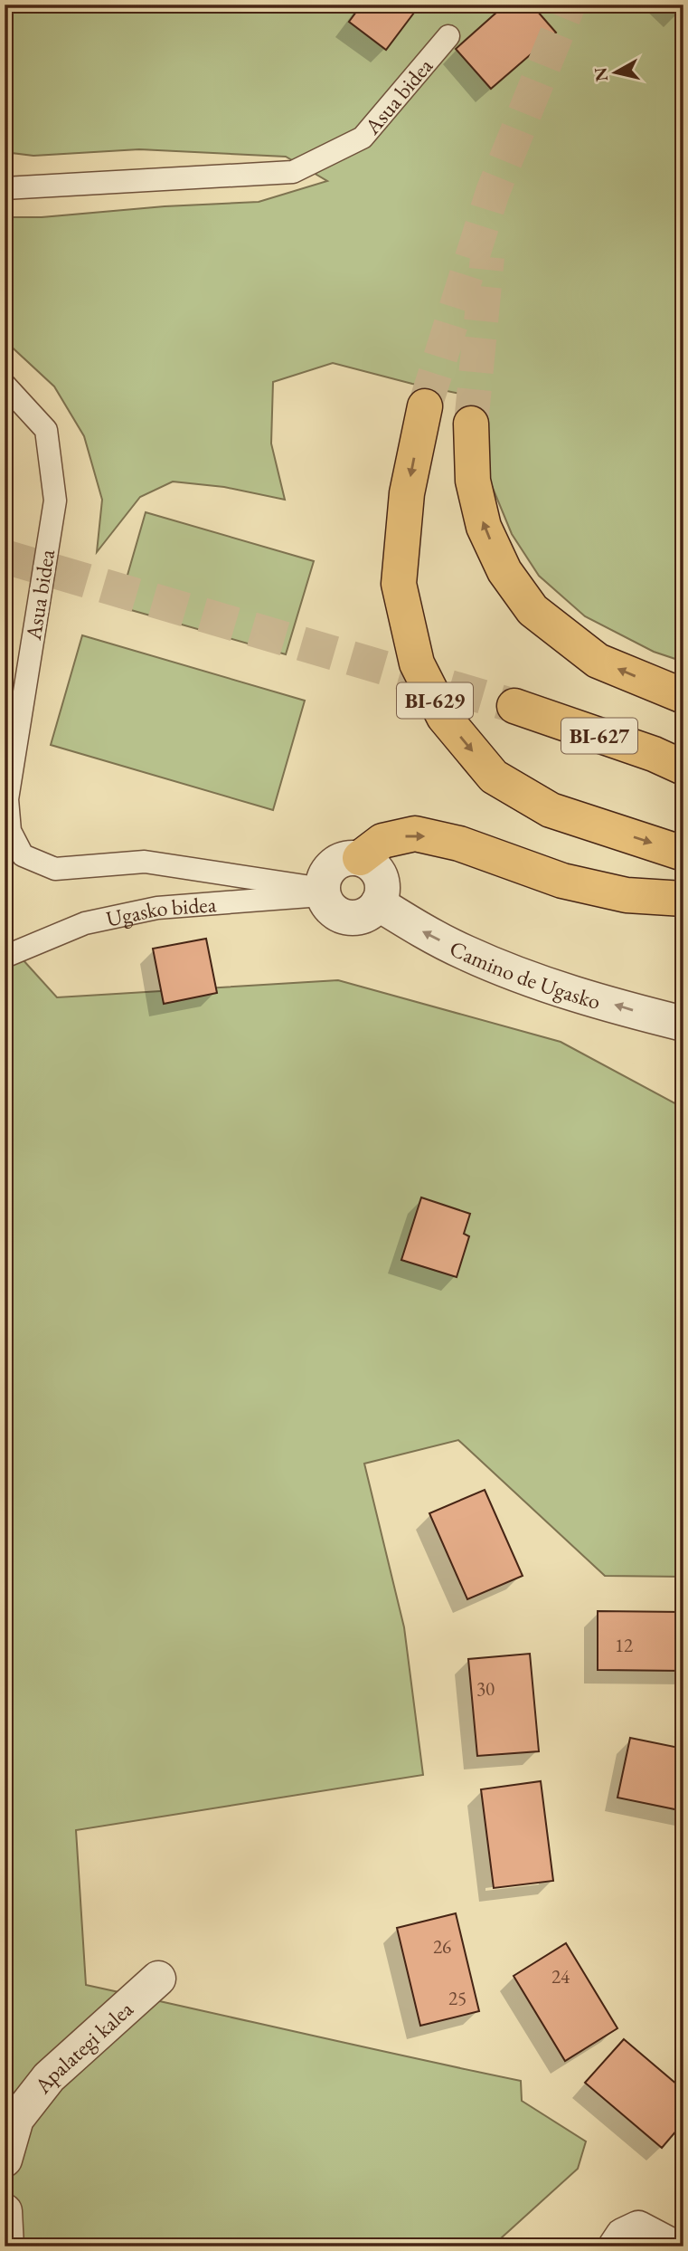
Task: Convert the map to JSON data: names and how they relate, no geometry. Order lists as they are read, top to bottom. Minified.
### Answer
{"streets":{"main road":["BI-629","BI-627"],"street":["Camino de Ugasko","Apalategi kalea"],"lane":["Asua bidea","Ugasko bidea"]},"crossings":[["Asua bidea","Ugasko bidea"],["Asua bidea","Camino de Ugasko"],["Ugasko bidea","Camino de Ugasko"]],"one_way":["Camino de Ugasko"],"house_numbers":["12","30","26","24","25"],"north":"left"}
